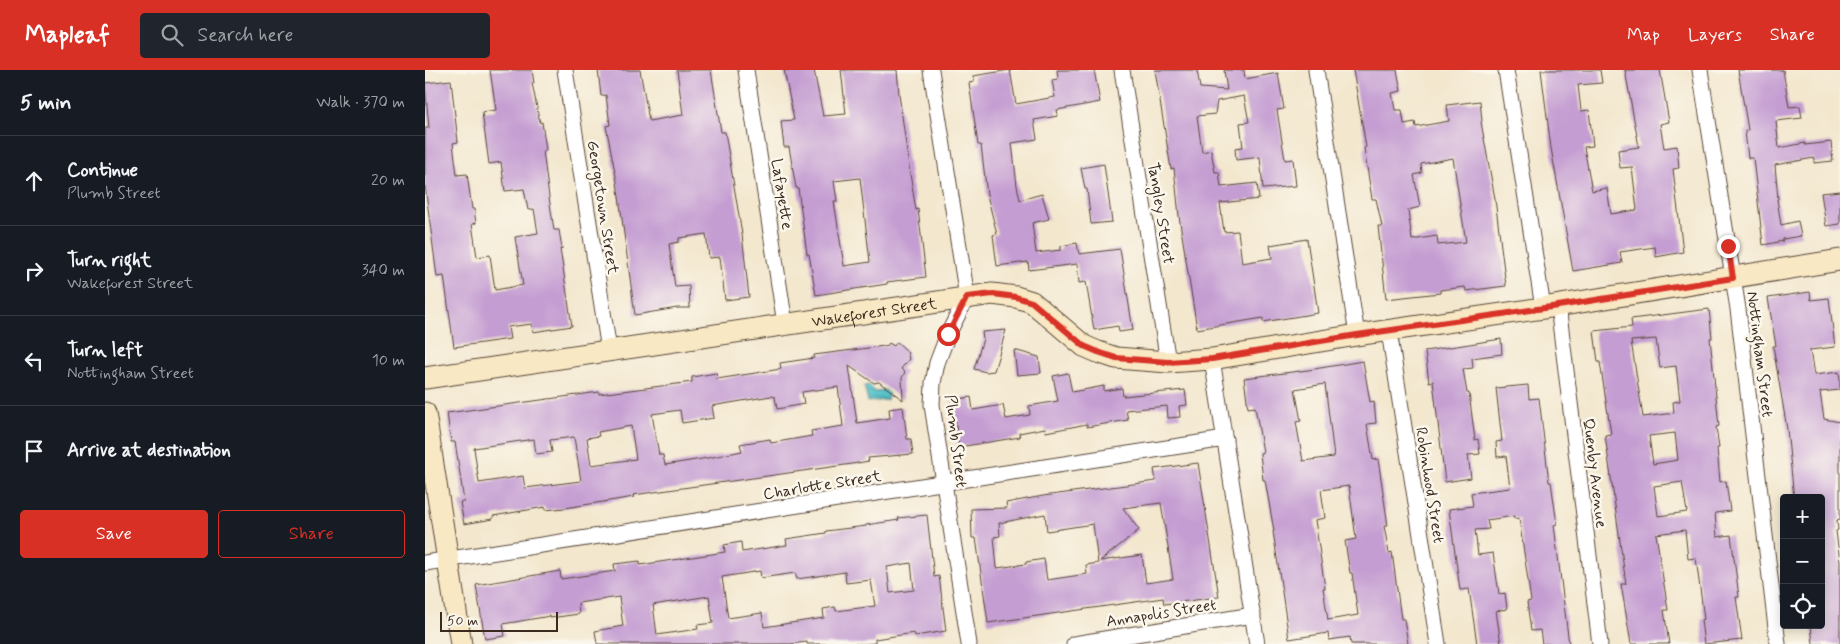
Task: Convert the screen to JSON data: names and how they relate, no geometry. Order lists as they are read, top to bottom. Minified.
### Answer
{"streets":{"street":["Lafayette","Georgetown Street","Tangley Street","Wakeforest Street","Nottingham Street","Plumb Street","Quenby Avenue","Charlotte Street","Robinhood Street","Annapolis Street"]},"crossings":[["Lafayette","Wakeforest Street"],["Georgetown Street","Wakeforest Street"],["Tangley Street","Wakeforest Street"],["Wakeforest Street","Nottingham Street"],["Wakeforest Street","Plumb Street"],["Wakeforest Street","Quenby Avenue"],["Wakeforest Street","Robinhood Street"],["Plumb Street","Charlotte Street"]],"scale_bar":"50 m","page":{"header":"Mapleaf","search":"Search here","nav":["Map","Layers","Share"],"heading":["5 min","Walk · 370 m"],"list":[["Continue","Plumb Street","20 m"],["Turn right","Wakeforest Street","340 m"],["Turn left","Nottingham Street","10 m"],"Arrive at destination"],"map_buttons":["+","−"],"buttons":["Save","Share"],"scale":"50 m"}}
